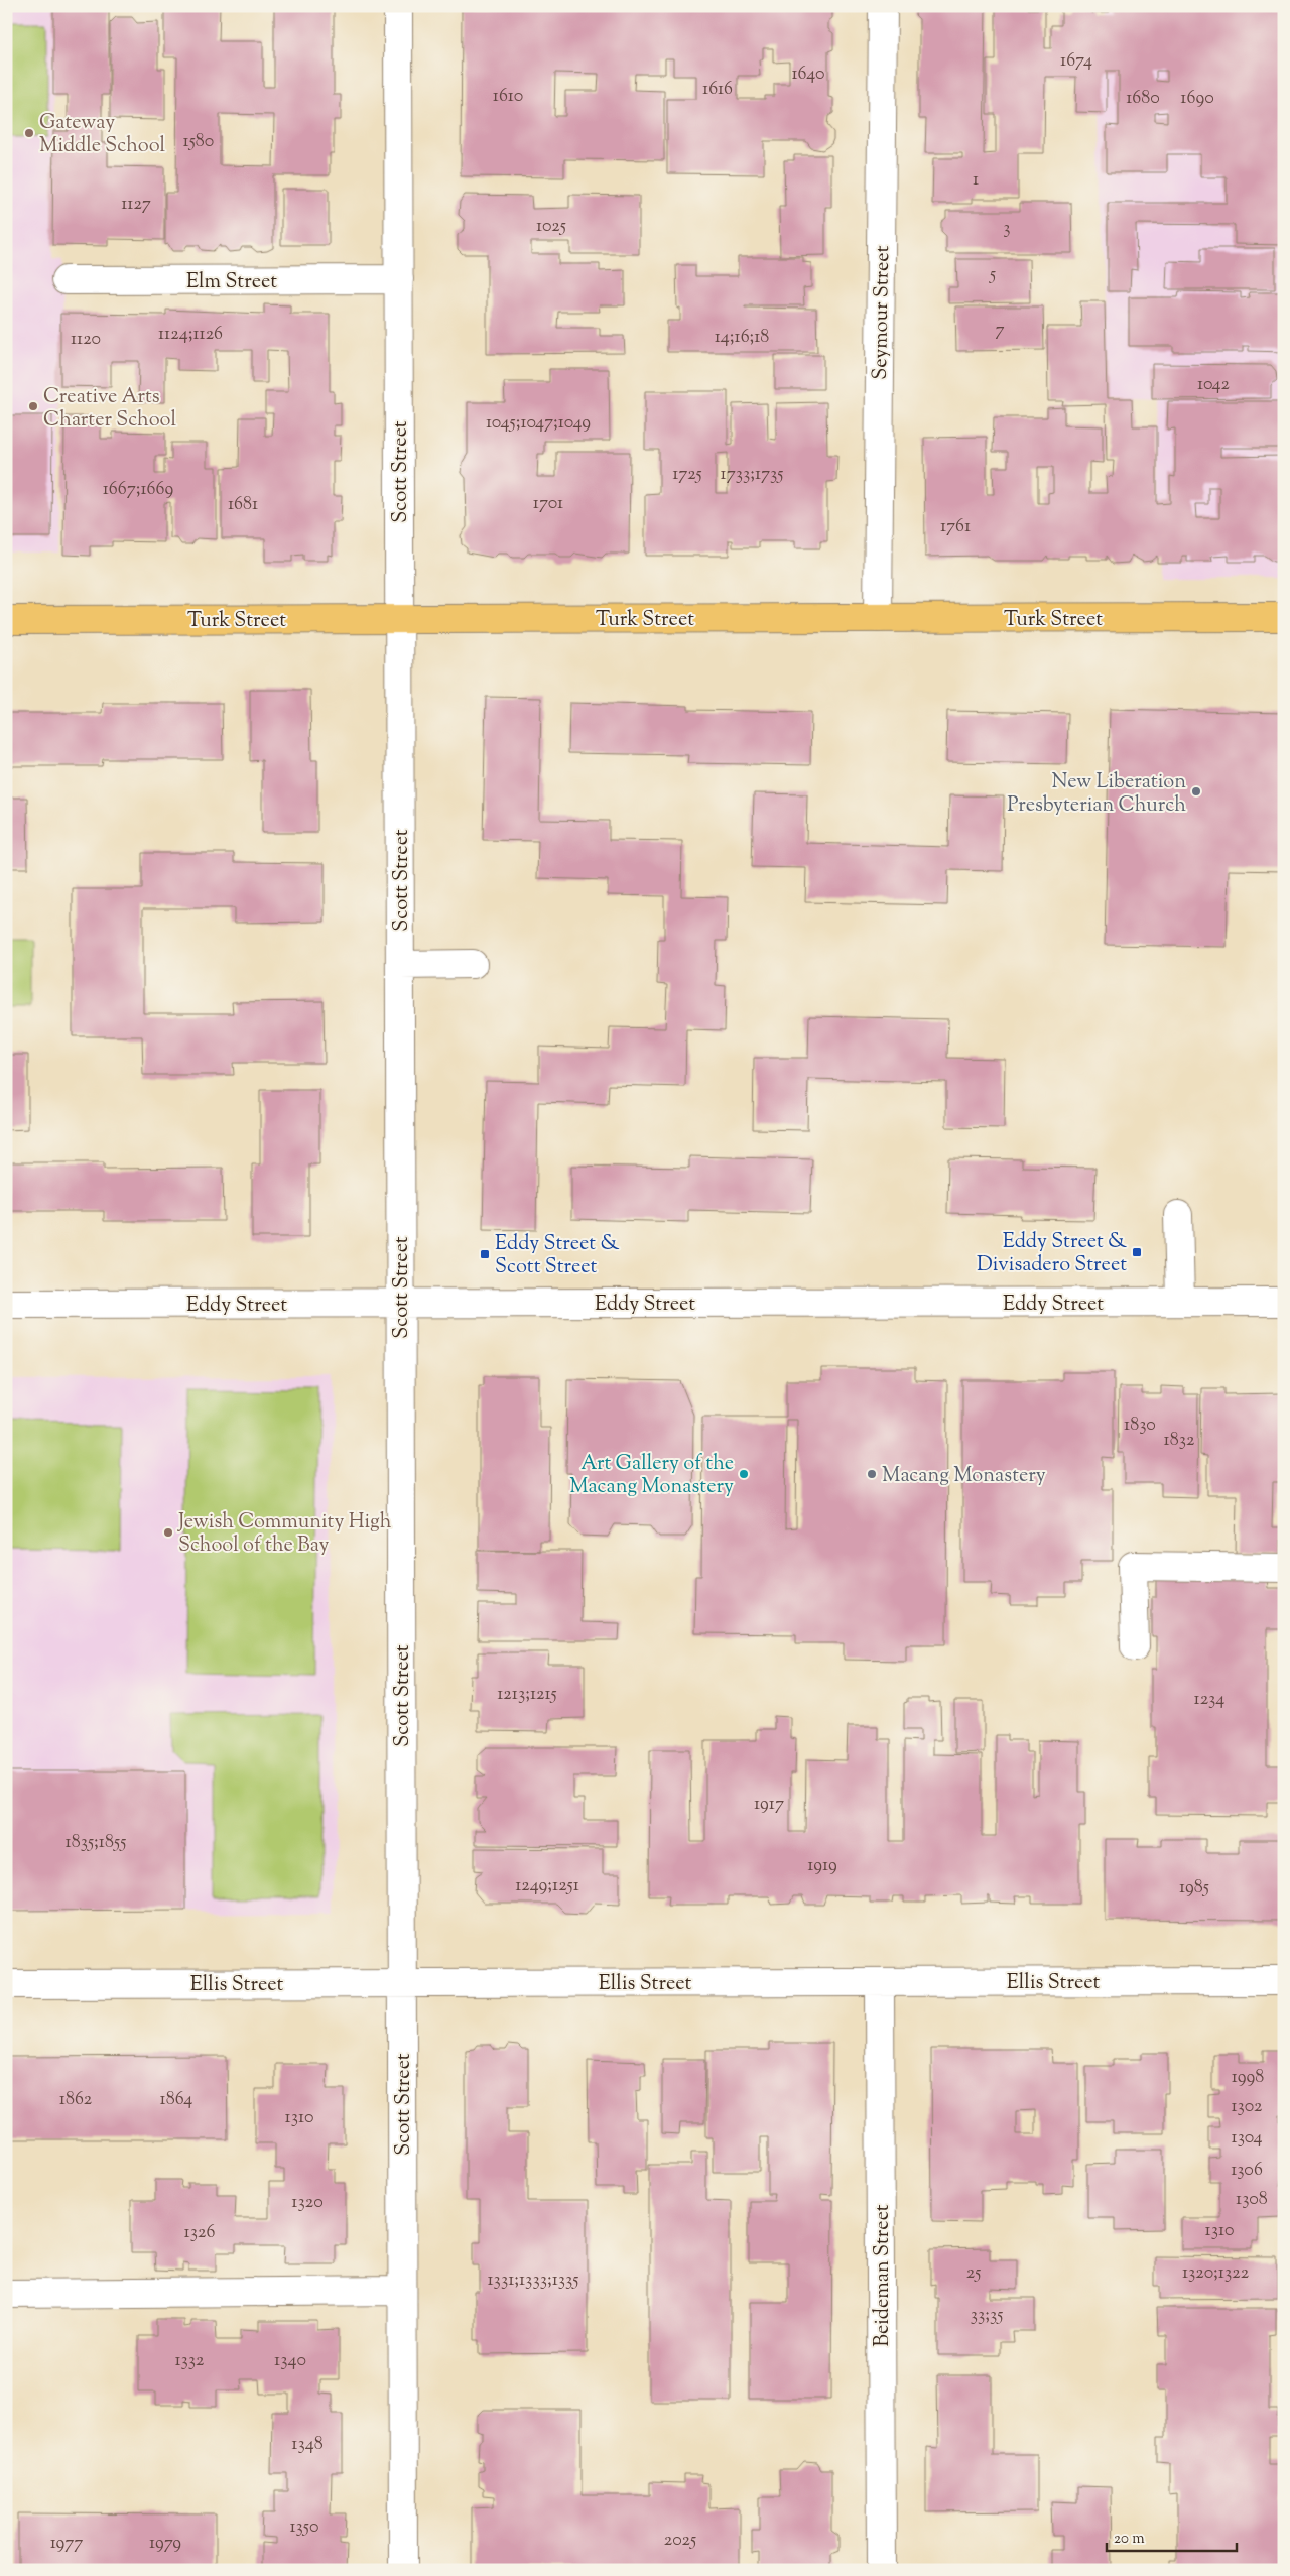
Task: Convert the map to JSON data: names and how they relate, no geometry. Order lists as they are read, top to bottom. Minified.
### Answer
{"streets":{"main road":["Turk Street"],"street":["Elm Street","Seymour Street","Scott Street","Eddy Street","Ellis Street","Beideman Street"]},"crossings":[["Elm Street","Scott Street"],["Seymour Street","Turk Street"],["Scott Street","Turk Street"],["Scott Street","Eddy Street"],["Scott Street","Ellis Street"],["Ellis Street","Beideman Street"]],"places":{"other":["Gateway Middle School","Creative Arts Charter School","New Liberation Presbyterian Church","Art Gallery of the Macang Monastery","Macang Monastery","Jewish Community High School of the Bay"],"transit":["Eddy Street & Divisadero Street","Eddy Street & Scott Street"]},"house_numbers":["1674","1640","1616","1610","1680","1690","1580","1","1127","1025","3","5","7","1124;1126","14;16;18","1120","1042","1045;1047;1049","1725","1733;1735","1667;1669","1701","1681","1761","1830","1832","1213;1215","1234","1917","1835;1855","1919","1249;1251","1985","1998","1862","1864","1302","1310","1304","1306","1308","1320","1310","1326","25","1320;1322","1331;1333;1335","33;35","1332","1340","1348","1350","2025","1977","1979"],"scale_bar":"20 m"}
